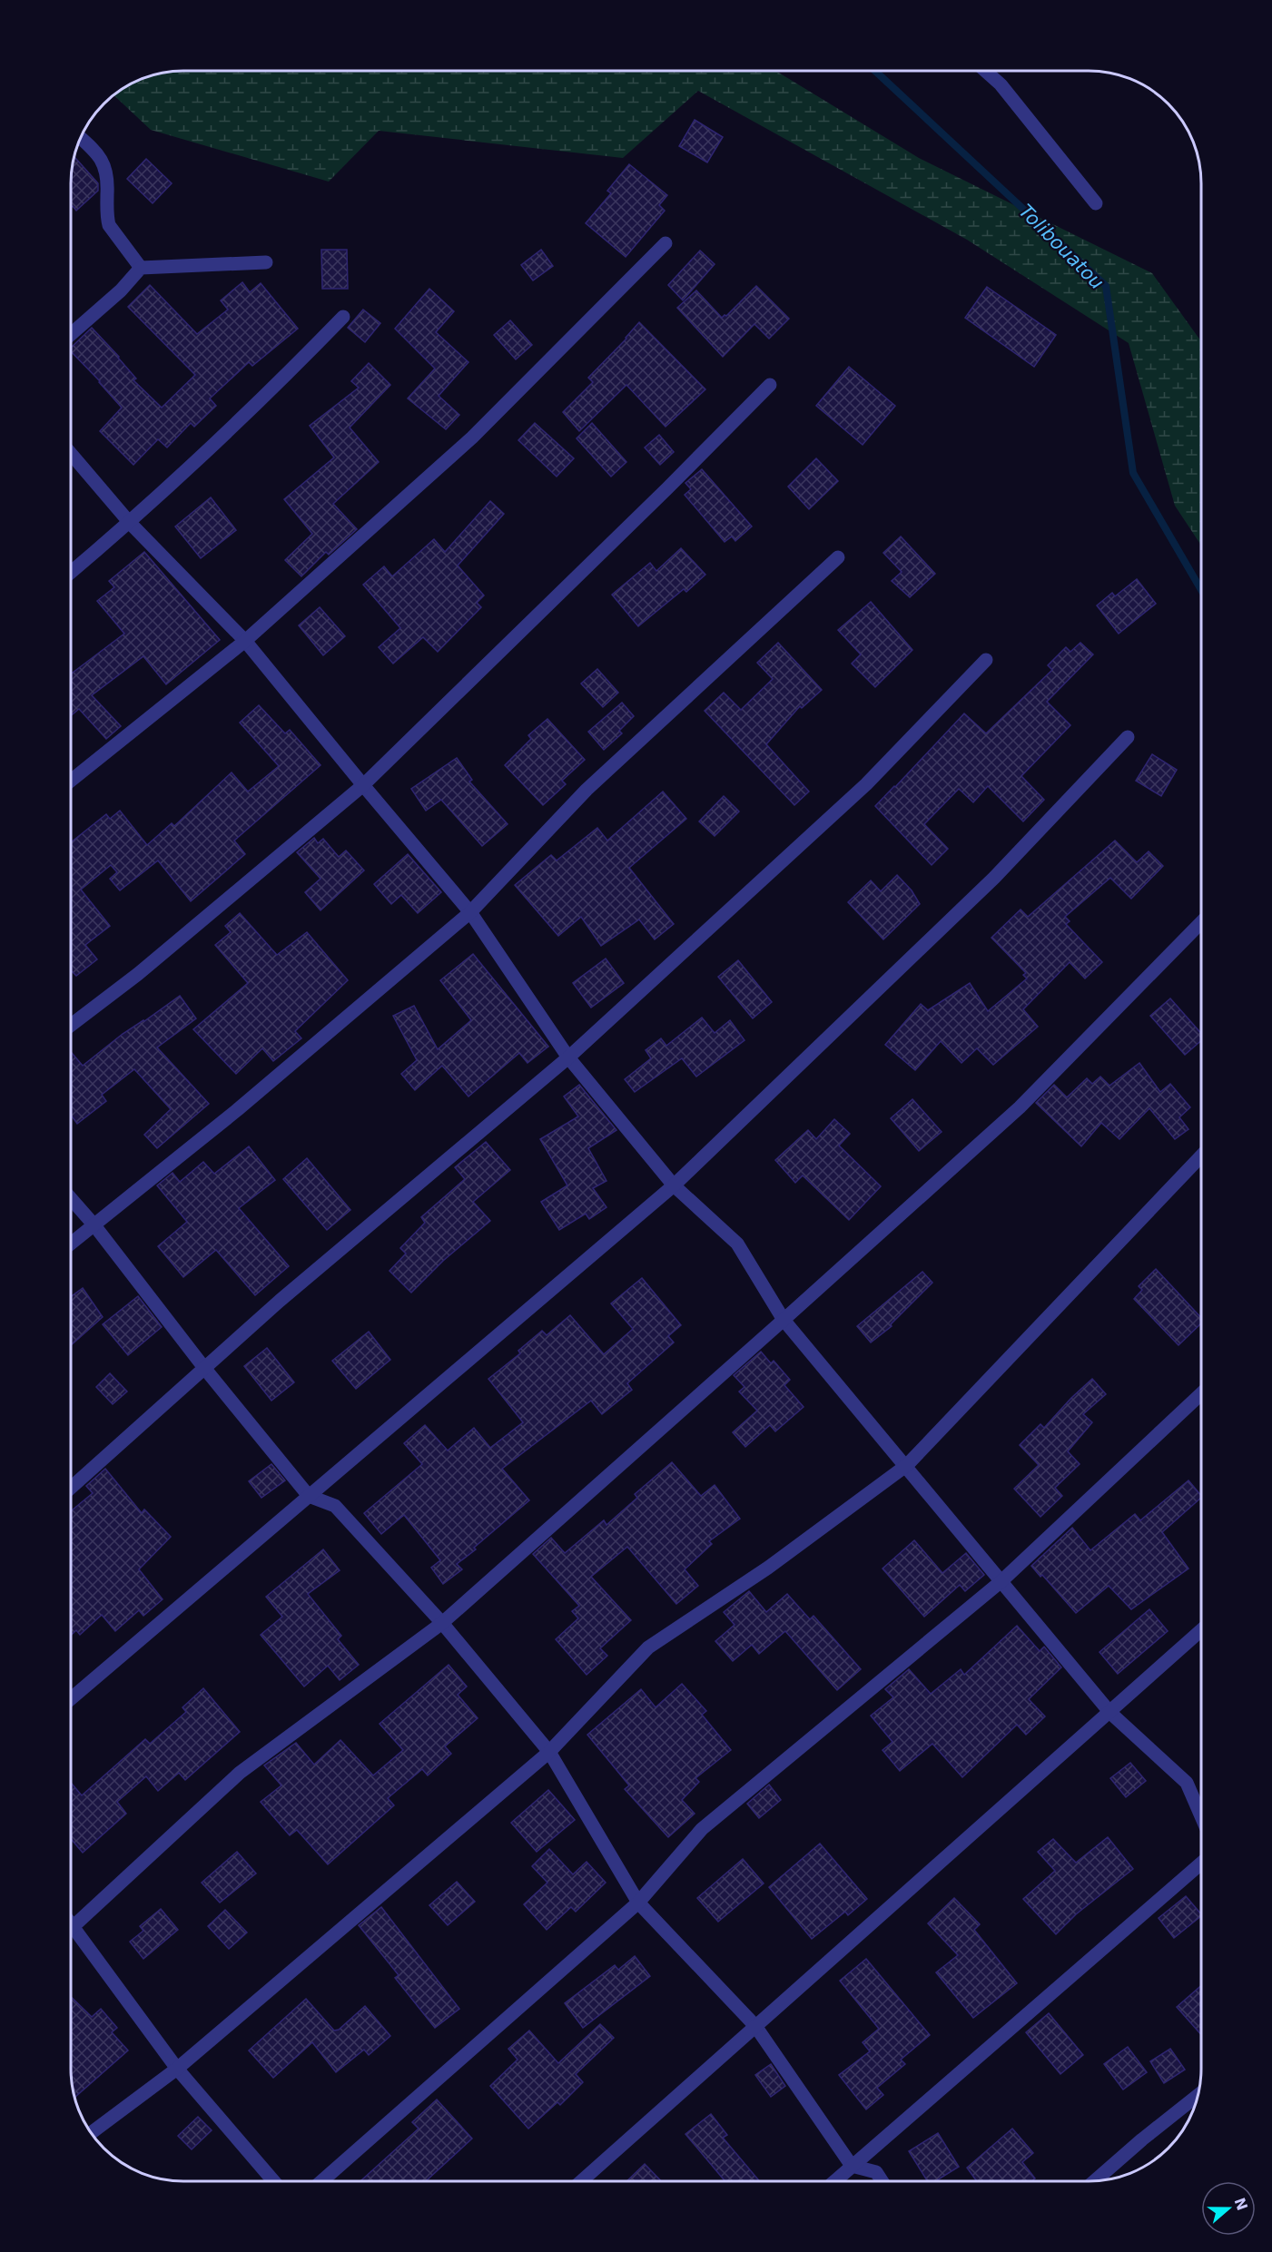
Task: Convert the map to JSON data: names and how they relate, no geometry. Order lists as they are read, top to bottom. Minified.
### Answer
{"water":["Tolibouatou"],"north":"right"}
